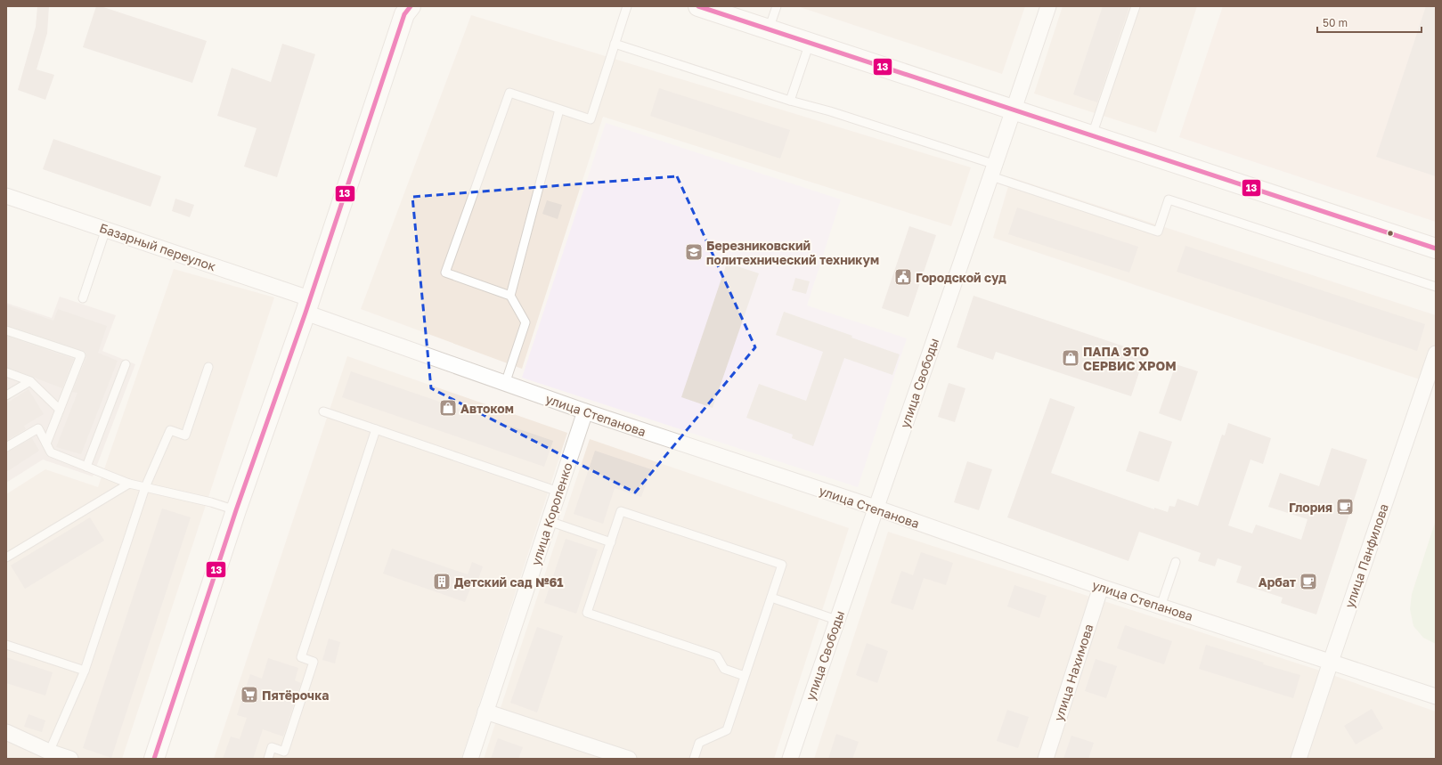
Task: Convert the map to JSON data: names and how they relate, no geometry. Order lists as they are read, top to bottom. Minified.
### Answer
{"streets":{"street":["Базарный переулок","улица Свободы","улица Степанова","улица Короленко","улица Панфилова","улица Нахимова"]},"crossings":[["Базарный переулок","улица Степанова"],["улица Свободы","улица Степанова"],["улица Степанова","улица Короленко"],["улица Степанова","улица Панфилова"],["улица Степанова","улица Нахимова"]],"places":{"school or university":["Березниковский политехнический техникум"],"public building":["Городской суд"],"shop":["ПАПА ЭТО СЕРВИС ХРОМ","Автоком"],"cafe":["Глория","Арбат"],"building":["Детский сад №61"],"supermarket":["Пятёрочка"]},"lines":["transit line 13"],"scale_bar":"50 m"}
